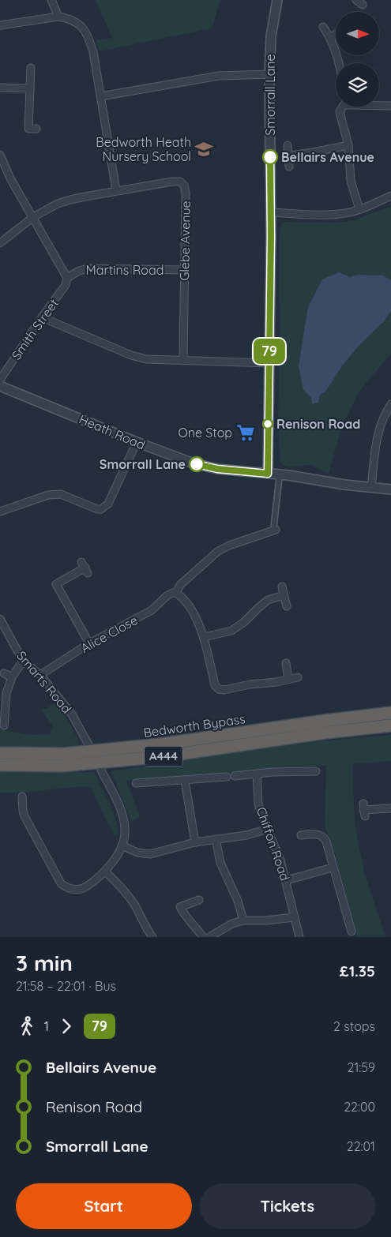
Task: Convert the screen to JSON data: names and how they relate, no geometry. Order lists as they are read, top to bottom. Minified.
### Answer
{"streets":{"highway":["Bedworth Bypass","A444"],"street":["Smorrall Lane","Glebe Avenue","Martins Road","Smith Street","Heath Road","Alice Close","Smarts Road","Chiffon Road"]},"crossings":[["Smorrall Lane","Heath Road"],["Glebe Avenue","Martins Road"],["Martins Road","Smith Street"],["Heath Road","Alice Close"],["Alice Close","Smarts Road"]],"places":{"school or university":["Bedworth Heath Nursery School"],"other":["Bellairs Avenue","Renison Road","Smorrall Lane"],"supermarket":["One Stop"]},"lines":["bus line 79"],"north":"right","page":{"on_map":"79","heading":["3 min","21:58 – 22:01 · Bus","£1.35"],"legs":["1","79","2 stops"],"list":[{"name":"Bellairs Avenue","value":"21:59"},{"name":"Renison Road","value":"22:00"},{"name":"Smorrall Lane","value":"22:01"}],"buttons":["Start","Tickets"]}}
